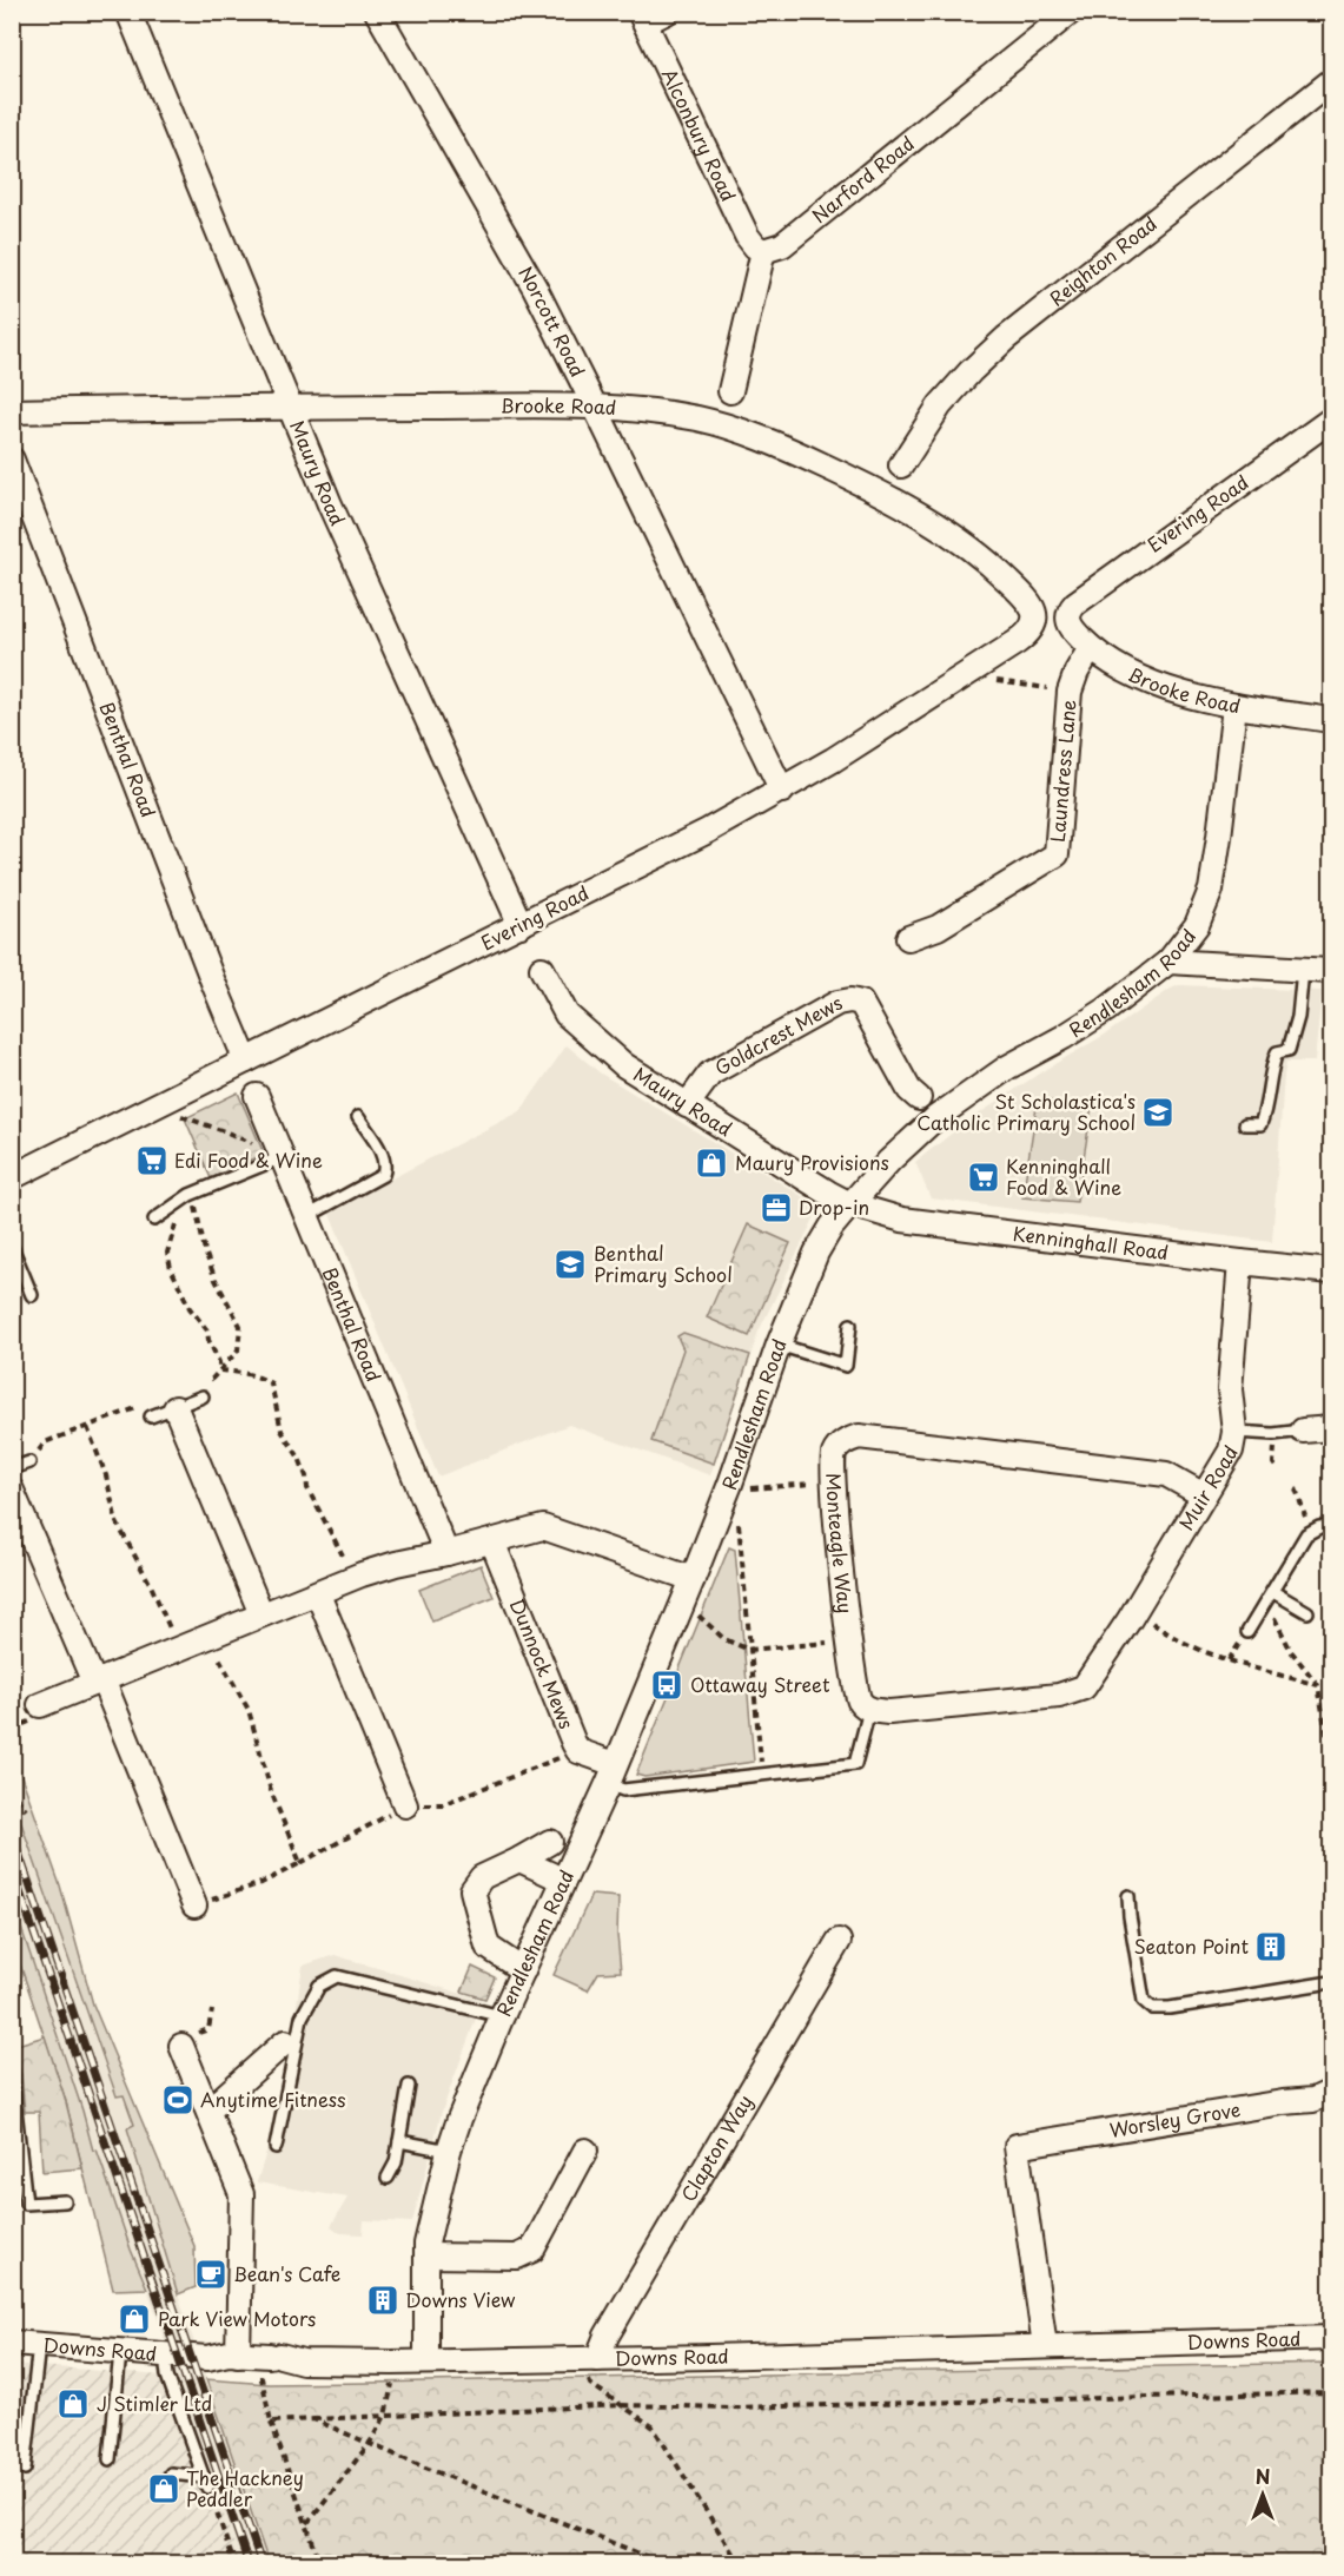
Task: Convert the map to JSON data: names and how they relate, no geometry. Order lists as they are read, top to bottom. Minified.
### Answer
{"streets":{"street":["Alconbury Road","Narford Road","Reighton Road","Norcott Road","Brooke Road","Maury Road","Evering Road","Benthal Road","Laundress Lane","Rendlesham Road","Goldcrest Mews","Kenninghall Road","Muir Road","Monteagle Way","Dunnock Mews","Worsley Grove","Clapton Way","Downs Road"]},"crossings":[["Alconbury Road","Narford Road"],["Norcott Road","Brooke Road"],["Norcott Road","Evering Road"],["Brooke Road","Maury Road"],["Brooke Road","Evering Road"],["Brooke Road","Laundress Lane"],["Brooke Road","Rendlesham Road"],["Maury Road","Evering Road"],["Maury Road","Rendlesham Road"],["Maury Road","Goldcrest Mews"],["Maury Road","Kenninghall Road"],["Evering Road","Benthal Road"],["Rendlesham Road","Kenninghall Road"],["Rendlesham Road","Dunnock Mews"],["Rendlesham Road","Downs Road"],["Kenninghall Road","Muir Road"],["Muir Road","Monteagle Way"],["Worsley Grove","Downs Road"],["Clapton Way","Downs Road"]],"places":{"school or university":["St Scholastica's Catholic Primary School","Benthal Primary School"],"supermarket":["Edi Food & Wine","Kenninghall Food & Wine"],"shop":["Maury Provisions","Park View Motors","J Stimler Ltd","The Hackney Peddler"],"office":["Drop-in"],"bus stop":["Ottaway Street"],"building":["Seaton Point","Downs View"],"sports":["Anytime Fitness"],"cafe":["Bean's Cafe"]},"north":"top"}
